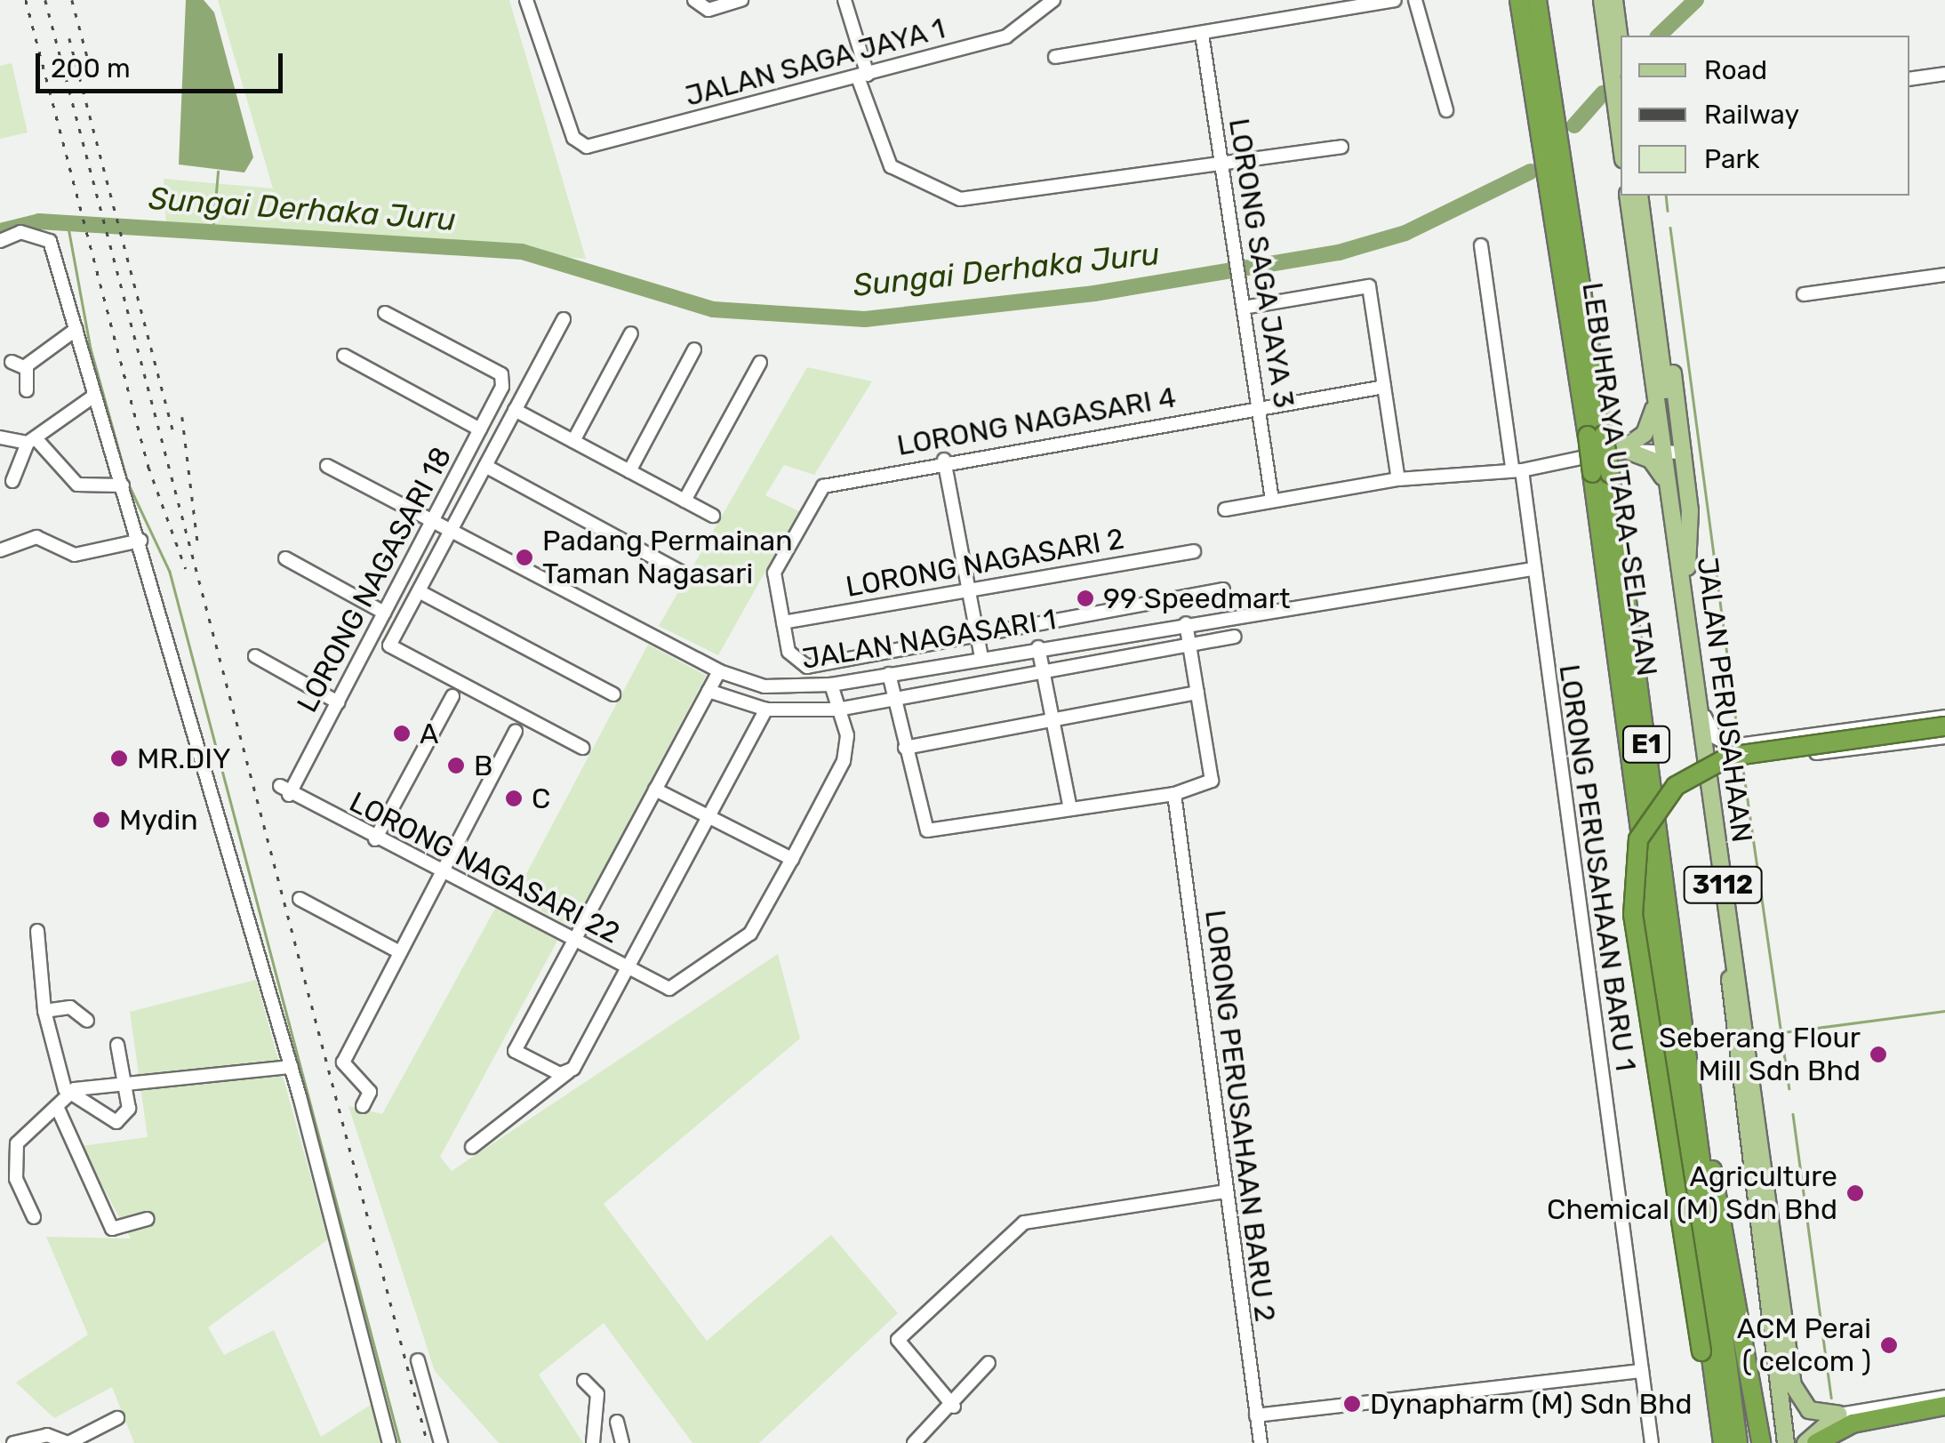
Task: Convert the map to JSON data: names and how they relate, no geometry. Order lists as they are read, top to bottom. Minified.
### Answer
{"streets":{"highway":["LEBUHRAYA UTARA–SELATAN","E1"],"main road":["JALAN PERUSAHAAN","3112"],"street":["JALAN SAGA JAYA 1","LORONG SAGA JAYA 3","LORONG NAGASARI 4","LORONG NAGASARI 2","LORONG NAGASARI 18","JALAN NAGASARI 1","LORONG NAGASARI 22","LORONG PERUSAHAAN BARU 1","LORONG PERUSAHAAN BARU 2"]},"crossings":[["LORONG SAGA JAYA 3","LORONG NAGASARI 4"],["LORONG NAGASARI 4","LORONG NAGASARI 2"],["LORONG NAGASARI 18","JALAN NAGASARI 1"],["LORONG NAGASARI 18","LORONG NAGASARI 22"],["JALAN NAGASARI 1","LORONG PERUSAHAAN BARU 1"]],"water":["Sungai Derhaka Juru"],"places":["Padang Permainan Taman Nagasari","99 Speedmart","A","MR.DIY","B","C","Mydin","Seberang Flour Mill Sdn Bhd","Agriculture Chemical (M) Sdn Bhd","ACM Perai ( celcom )","Dynapharm (M) Sdn Bhd"],"legend":["Road","Railway","Park"],"scale_bar":"200 m"}
